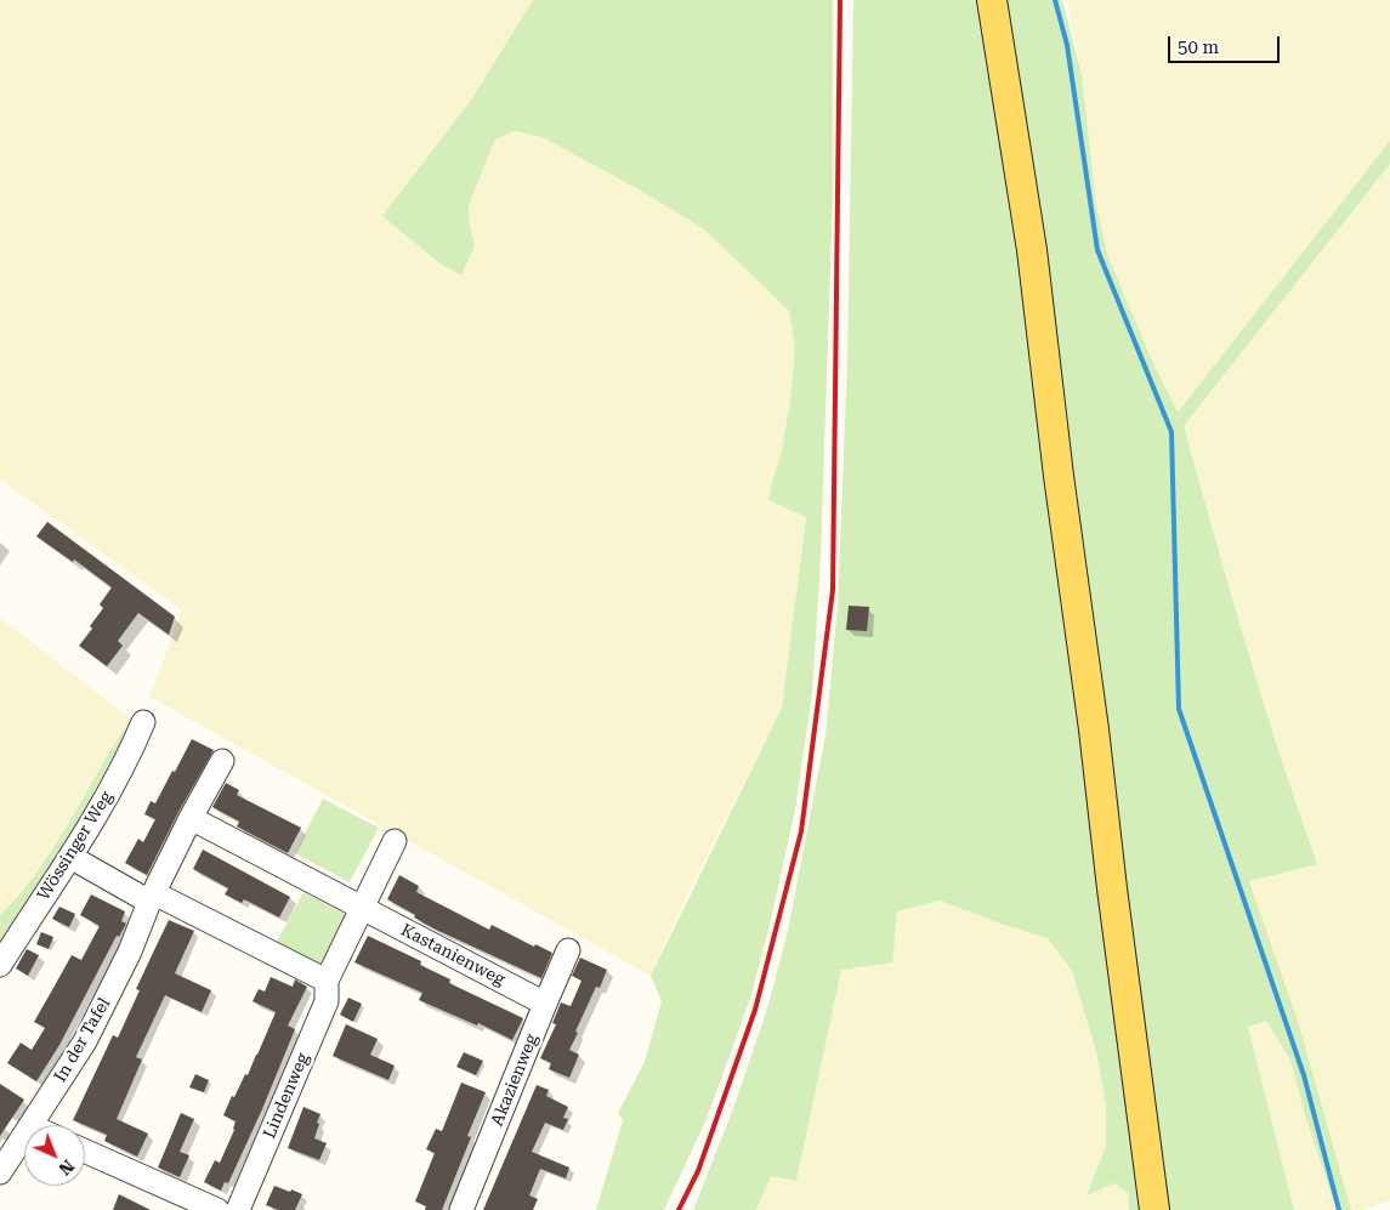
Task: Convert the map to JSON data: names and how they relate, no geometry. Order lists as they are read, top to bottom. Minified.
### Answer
{"streets":{"street":["Wössinger Weg","Kastanienweg","In der Tafel","Akazienweg","Lindenweg"]},"crossings":[["Kastanienweg","In der Tafel"],["Kastanienweg","Akazienweg"]],"scale_bar":"50 m","north":"bottom right"}
